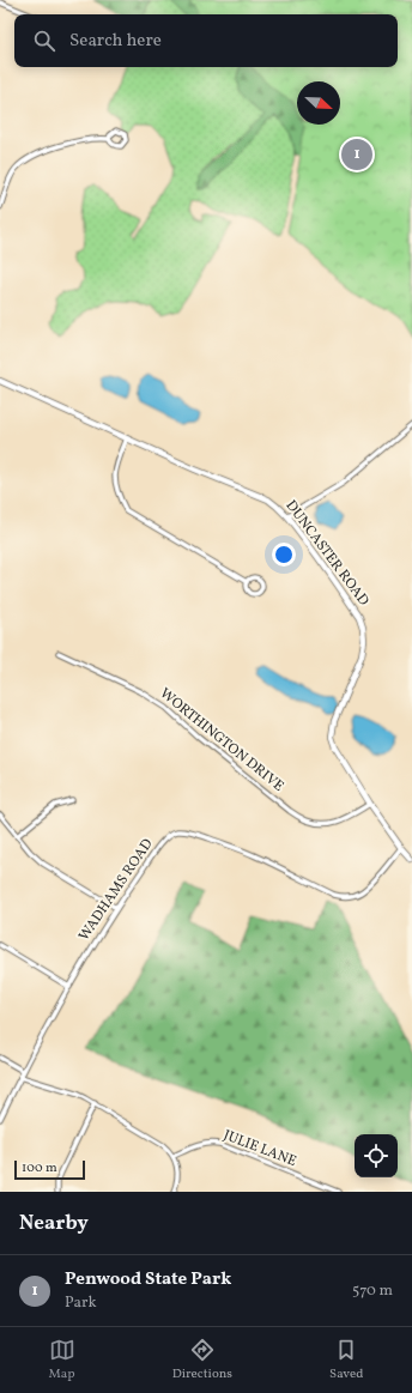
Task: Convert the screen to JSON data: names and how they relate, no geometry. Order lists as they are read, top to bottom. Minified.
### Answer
{"streets":{"street":["DUNCASTER ROAD","WORTHINGTON DRIVE","WADHAMS ROAD","JULIE LANE"]},"crossings":[["DUNCASTER ROAD","WORTHINGTON DRIVE"],["DUNCASTER ROAD","WADHAMS ROAD"]],"scale_bar":"100 m","north":"bottom right","page":{"search":"Search here","pins":"1","scale":"100 m","heading":"Nearby","list":[{"mark":"1","name":"Penwood State Park","note":"Park","value":"570 m"}],"nav":["Map","Directions","Saved"]}}
